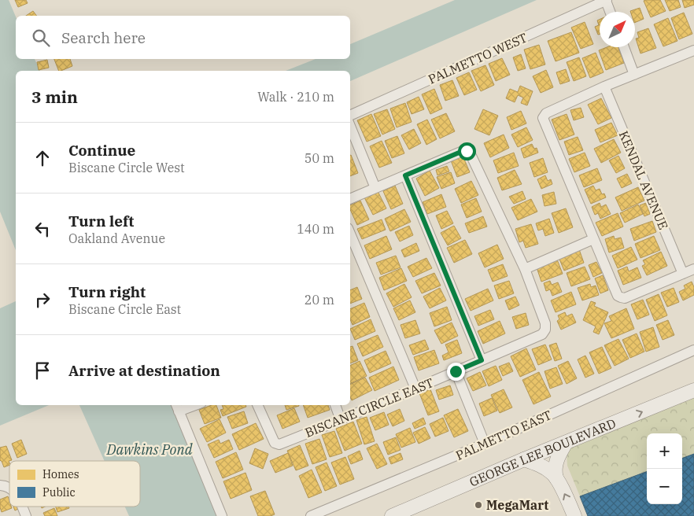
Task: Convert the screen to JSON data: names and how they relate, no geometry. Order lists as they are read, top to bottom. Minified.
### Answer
{"streets":{"main road":["GEORGE LEE BOULEVARD"],"street":["PALMETTO WEST","KENDAL AVENUE","BISCANE CIRCLE EAST","PALMETTO EAST"]},"one_way":["GEORGE LEE BOULEVARD"],"water":["Dawkins Pond"],"places":["MegaMart"],"legend":["Homes","Public"],"north":"top right","page":{"search":"Search here","heading":["3 min","Walk · 210 m"],"list":[["Continue","Biscane Circle West","50 m"],["Turn left","Oakland Avenue","140 m"],["Turn right","Biscane Circle East","20 m"],"Arrive at destination"],"map_buttons":["+","−"]}}
